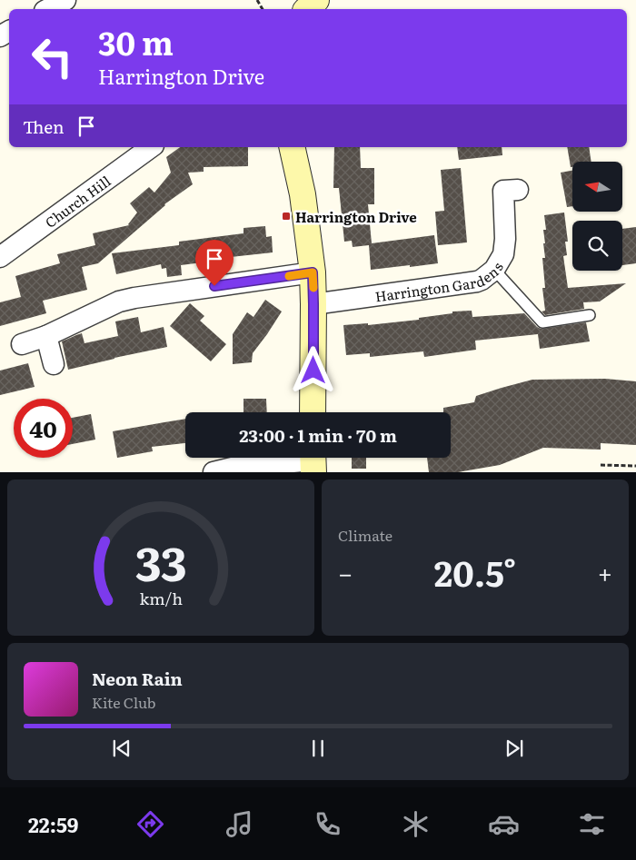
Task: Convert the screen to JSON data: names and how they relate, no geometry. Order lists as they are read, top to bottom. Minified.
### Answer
{"streets":{"street":["Church Hill","Harrington Gardens"]},"places":{"transit":["Harrington Drive"]},"north":"left","page":{"turn":["30 m","Harrington Drive"],"then":"Then","limit":"40","trip":"23:00 · 1 min · 70 m","tile":"Climate","heat":["−","20.5°","+"],"song":["Neon Rain","Kite Club"],"tabs":"22:59","gauge":["33","km/h"]}}
